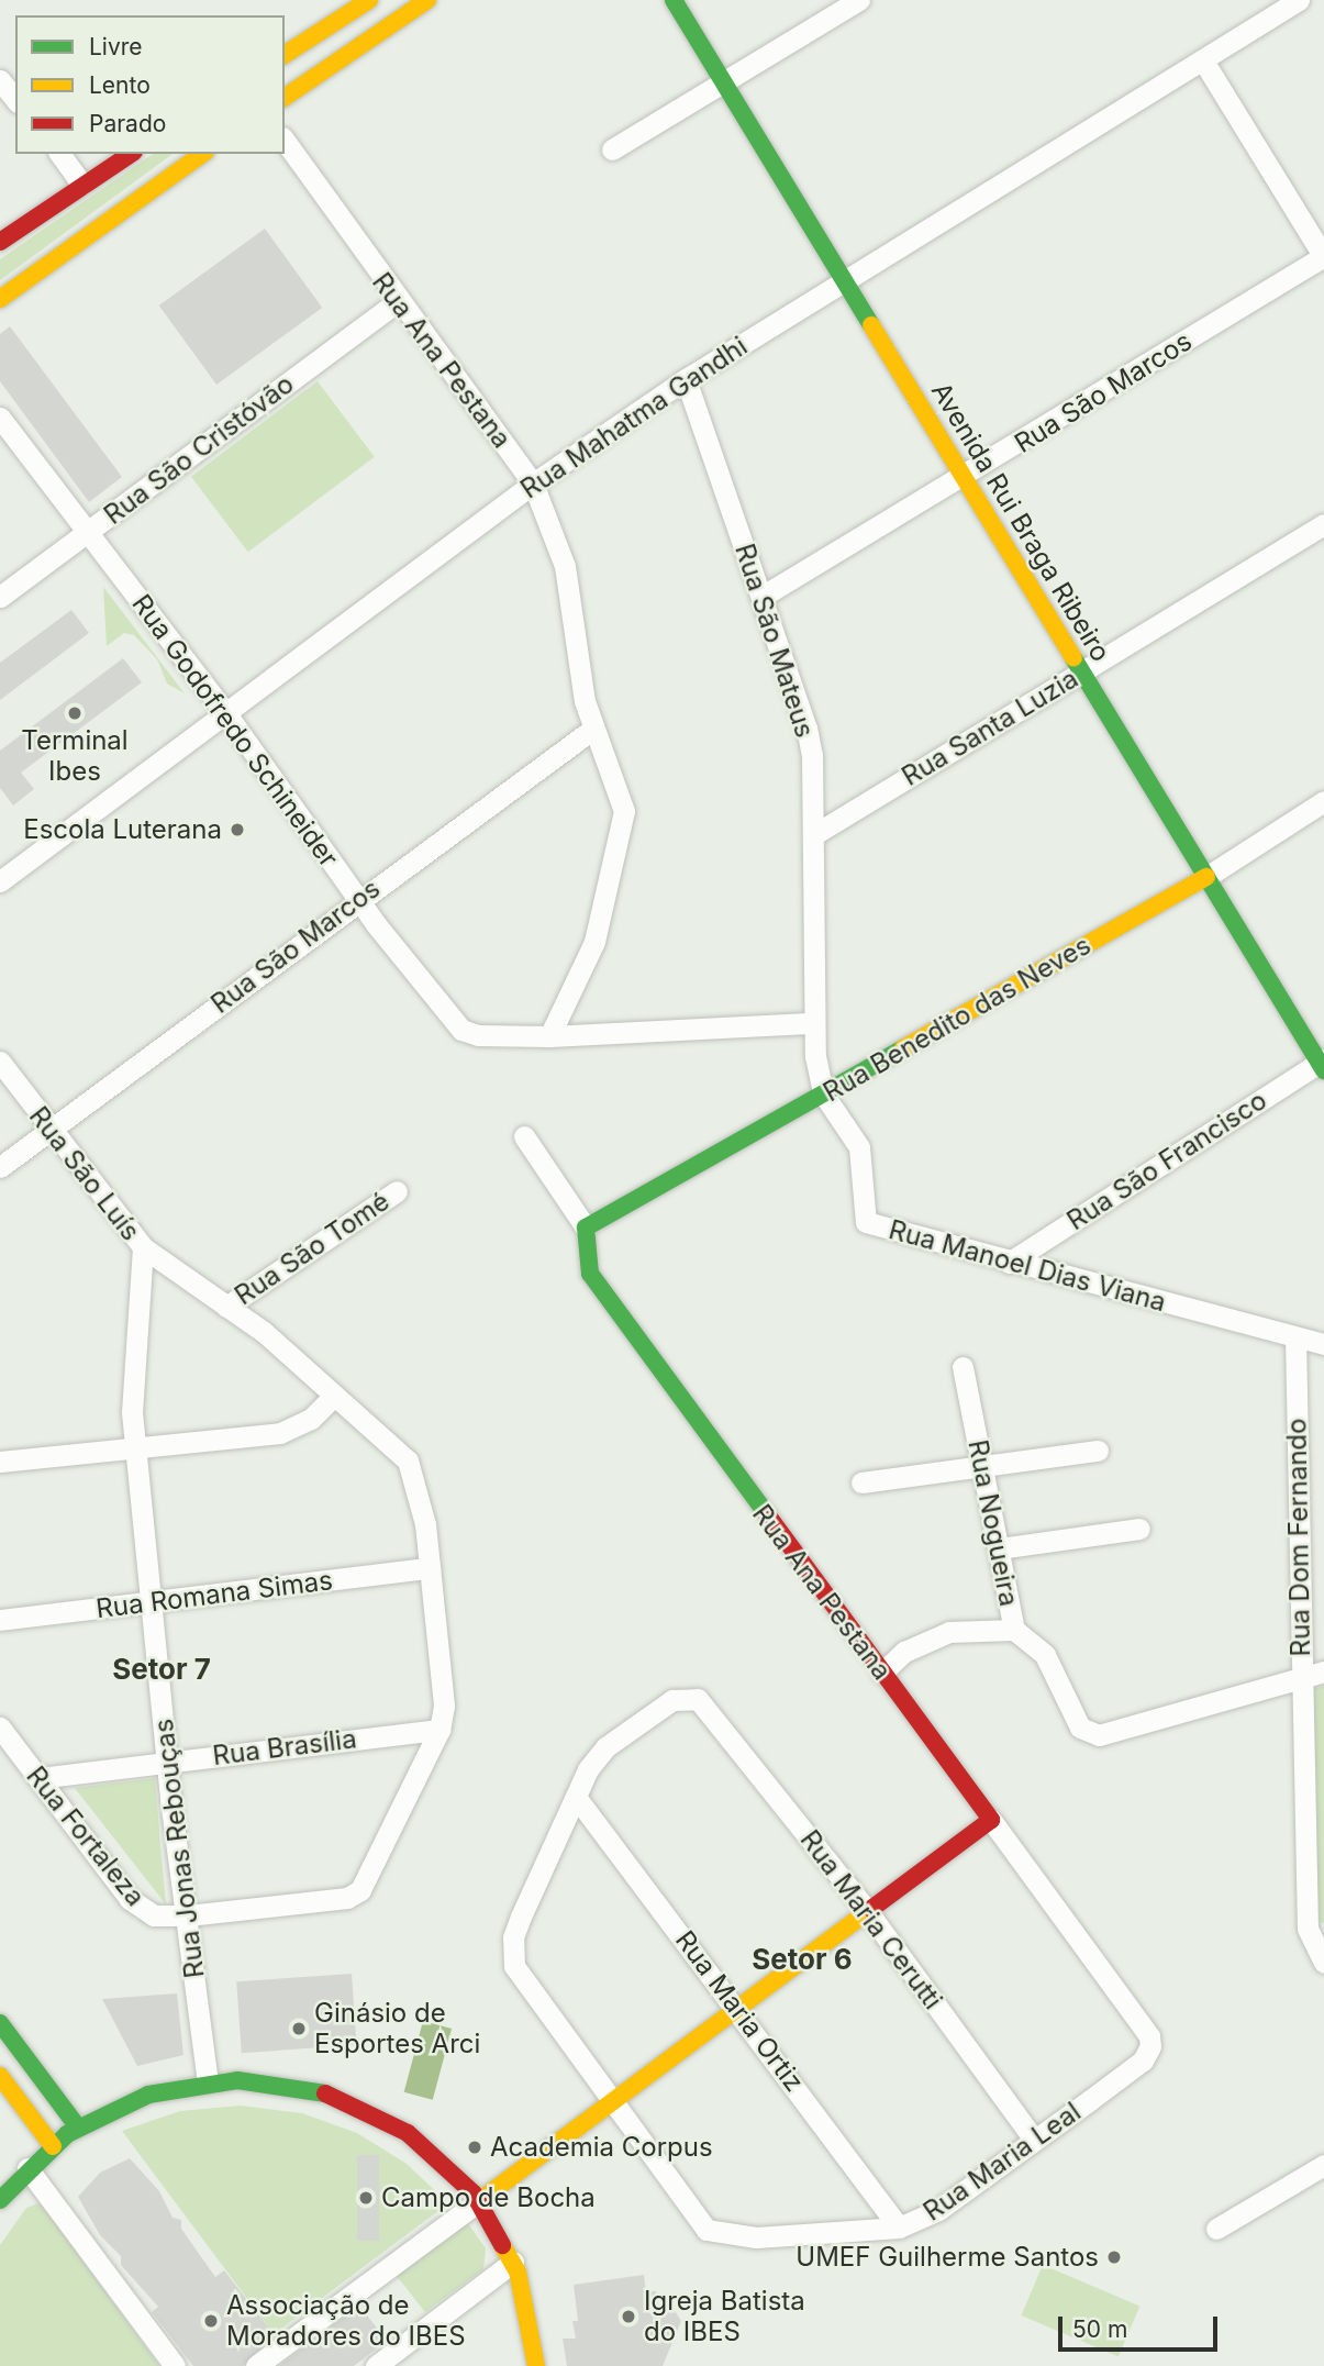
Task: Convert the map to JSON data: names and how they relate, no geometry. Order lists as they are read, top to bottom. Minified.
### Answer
{"streets":{"street":["Rua Ana Pestana","Rua São Marcos","Rua Mahatma Gandhi","Rua São Cristóvão","Avenida Rui Braga Ribeiro","Rua São Mateus","Rua Santa Luzia","Rua Godofredo Schineider","Rua Benedito das Neves","Rua São Francisco","Rua São Luís","Rua São Tomé","Rua Manoel Dias Viana","Rua Nogueira","Rua Dom Fernando","Rua Romana Simas","Rua Brasília","Rua Fortaleza","Rua Jonas Rebouças","Rua Maria Cerutti","Rua Maria Ortiz","Rua Maria Leal"]},"crossings":[["Rua Ana Pestana","Rua São Marcos"],["Rua Ana Pestana","Rua Mahatma Gandhi"],["Rua Ana Pestana","Rua São Cristóvão"],["Rua Ana Pestana","Rua Godofredo Schineider"],["Rua Ana Pestana","Rua Benedito das Neves"],["Rua Ana Pestana","Rua Maria Leal"],["Rua São Marcos","Avenida Rui Braga Ribeiro"],["Rua São Marcos","Rua São Mateus"],["Rua São Marcos","Rua Godofredo Schineider"],["Rua São Marcos","Rua São Luís"],["Rua Mahatma Gandhi","Avenida Rui Braga Ribeiro"],["Rua Mahatma Gandhi","Rua São Mateus"],["Rua Mahatma Gandhi","Rua Godofredo Schineider"],["Rua São Cristóvão","Rua Godofredo Schineider"],["Avenida Rui Braga Ribeiro","Rua Santa Luzia"],["Avenida Rui Braga Ribeiro","Rua Benedito das Neves"],["Avenida Rui Braga Ribeiro","Rua São Francisco"],["Rua São Mateus","Rua Santa Luzia"],["Rua São Mateus","Rua Benedito das Neves"],["Rua São Mateus","Rua Manoel Dias Viana"],["Rua Benedito das Neves","Rua Manoel Dias Viana"],["Rua São Francisco","Rua Manoel Dias Viana"],["Rua São Luís","Rua São Tomé"],["Rua São Luís","Rua Romana Simas"],["Rua São Luís","Rua Brasília"],["Rua São Luís","Rua Fortaleza"],["Rua São Luís","Rua Jonas Rebouças"],["Rua Manoel Dias Viana","Rua Dom Fernando"],["Rua Nogueira","Rua Dom Fernando"],["Rua Romana Simas","Rua Jonas Rebouças"],["Rua Brasília","Rua Fortaleza"],["Rua Brasília","Rua Jonas Rebouças"],["Rua Fortaleza","Rua Jonas Rebouças"],["Rua Maria Cerutti","Rua Maria Leal"],["Rua Maria Ortiz","Rua Maria Leal"]],"districts":["Setor 7","Setor 6"],"places":["Terminal Ibes","Escola Luterana","Ginásio de Esportes Arci","Academia Corpus","Campo de Bocha","UMEF Guilherme Santos","Igreja Batista do IBES","Associação de Moradores do IBES"],"legend":["Livre","Lento","Parado"],"scale_bar":"50 m"}
